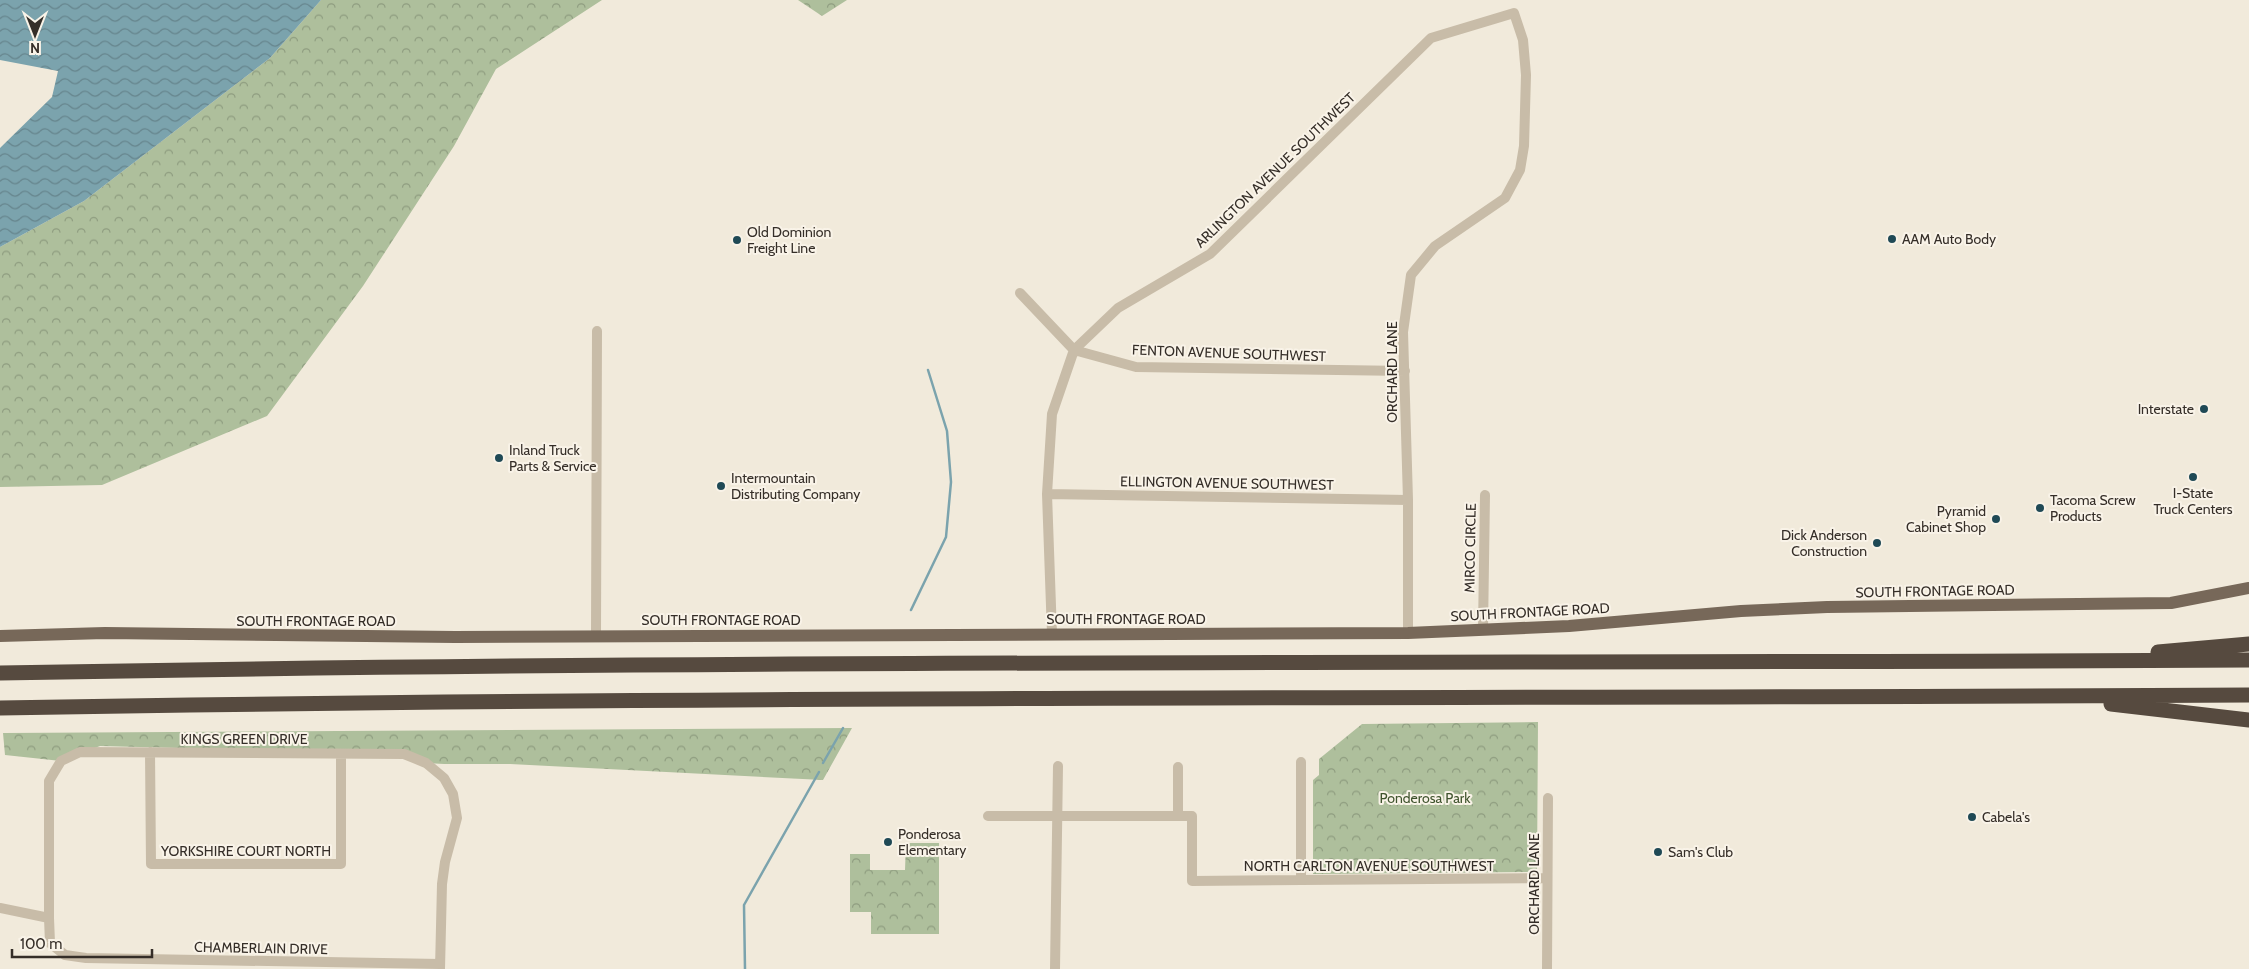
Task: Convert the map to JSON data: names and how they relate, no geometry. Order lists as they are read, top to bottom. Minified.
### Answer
{"streets":{"main road":["SOUTH FRONTAGE ROAD"],"street":["ARLINGTON AVENUE SOUTHWEST","FENTON AVENUE SOUTHWEST","ORCHARD LANE","ELLINGTON AVENUE SOUTHWEST","MIRCO CIRCLE","KINGS GREEN DRIVE","YORKSHIRE COURT NORTH","NORTH CARLTON AVENUE SOUTHWEST","CHAMBERLAIN DRIVE"]},"crossings":[["ARLINGTON AVENUE SOUTHWEST","FENTON AVENUE SOUTHWEST"],["ARLINGTON AVENUE SOUTHWEST","ORCHARD LANE"],["ARLINGTON AVENUE SOUTHWEST","ELLINGTON AVENUE SOUTHWEST"],["ARLINGTON AVENUE SOUTHWEST","SOUTH FRONTAGE ROAD"],["FENTON AVENUE SOUTHWEST","ORCHARD LANE"],["ORCHARD LANE","ELLINGTON AVENUE SOUTHWEST"],["ORCHARD LANE","SOUTH FRONTAGE ROAD"],["ORCHARD LANE","NORTH CARLTON AVENUE SOUTHWEST"],["MIRCO CIRCLE","SOUTH FRONTAGE ROAD"],["KINGS GREEN DRIVE","YORKSHIRE COURT NORTH"],["KINGS GREEN DRIVE","CHAMBERLAIN DRIVE"]],"parks":["Ponderosa Park"],"places":["AAM Auto Body","Old Dominion Freight Line","Interstate","Inland Truck Parts & Service","I-State Truck Centers","Intermountain Distributing Company","Tacoma Screw Products","Pyramid Cabinet Shop","Dick Anderson Construction","Cabela's","Ponderosa Elementary","Sam's Club"],"scale_bar":"100 m","north":"bottom"}
